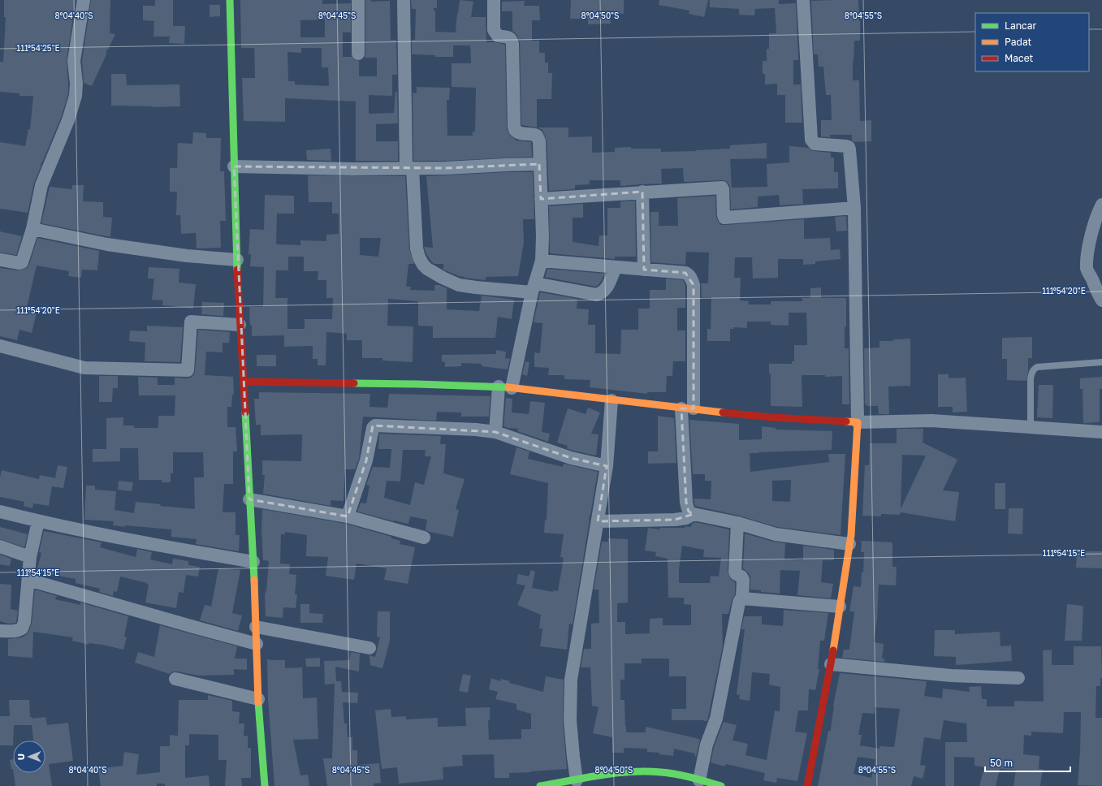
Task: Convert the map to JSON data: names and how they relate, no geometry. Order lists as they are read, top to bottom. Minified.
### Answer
{"legend":["Lancar","Padat","Macet"],"scale_bar":"50 m","north":"left","coordinates":["8°04'40\"S","8°04'45\"S","8°04'50\"S","8°04'55\"S","111°54'25\"E","111°54'20\"E","111°54'15\"E"]}
